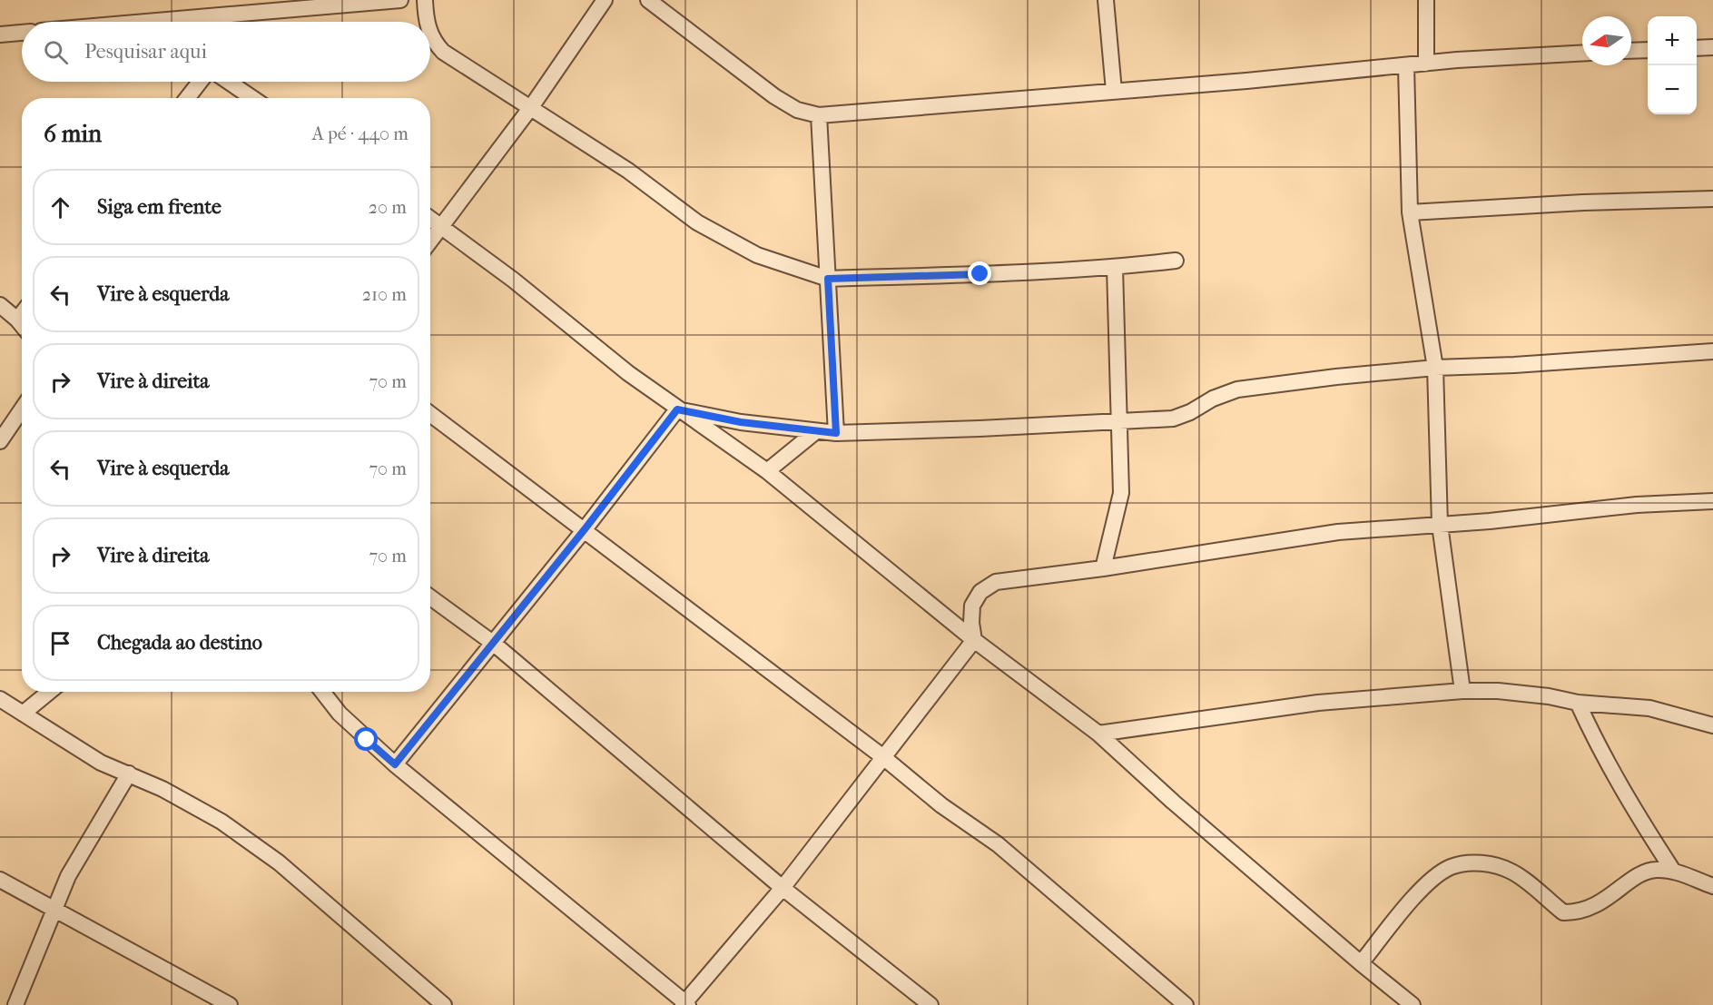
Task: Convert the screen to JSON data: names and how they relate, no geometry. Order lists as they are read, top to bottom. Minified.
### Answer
{"north":"left","page":{"map_buttons":["+","−"],"search":"Pesquisar aqui","heading":["6 min","A pé · 440 m"],"list":[["Siga em frente","20 m"],["Vire à esquerda","210 m"],["Vire à direita","70 m"],["Vire à esquerda","70 m"],["Vire à direita","70 m"],"Chegada ao destino"]}}
